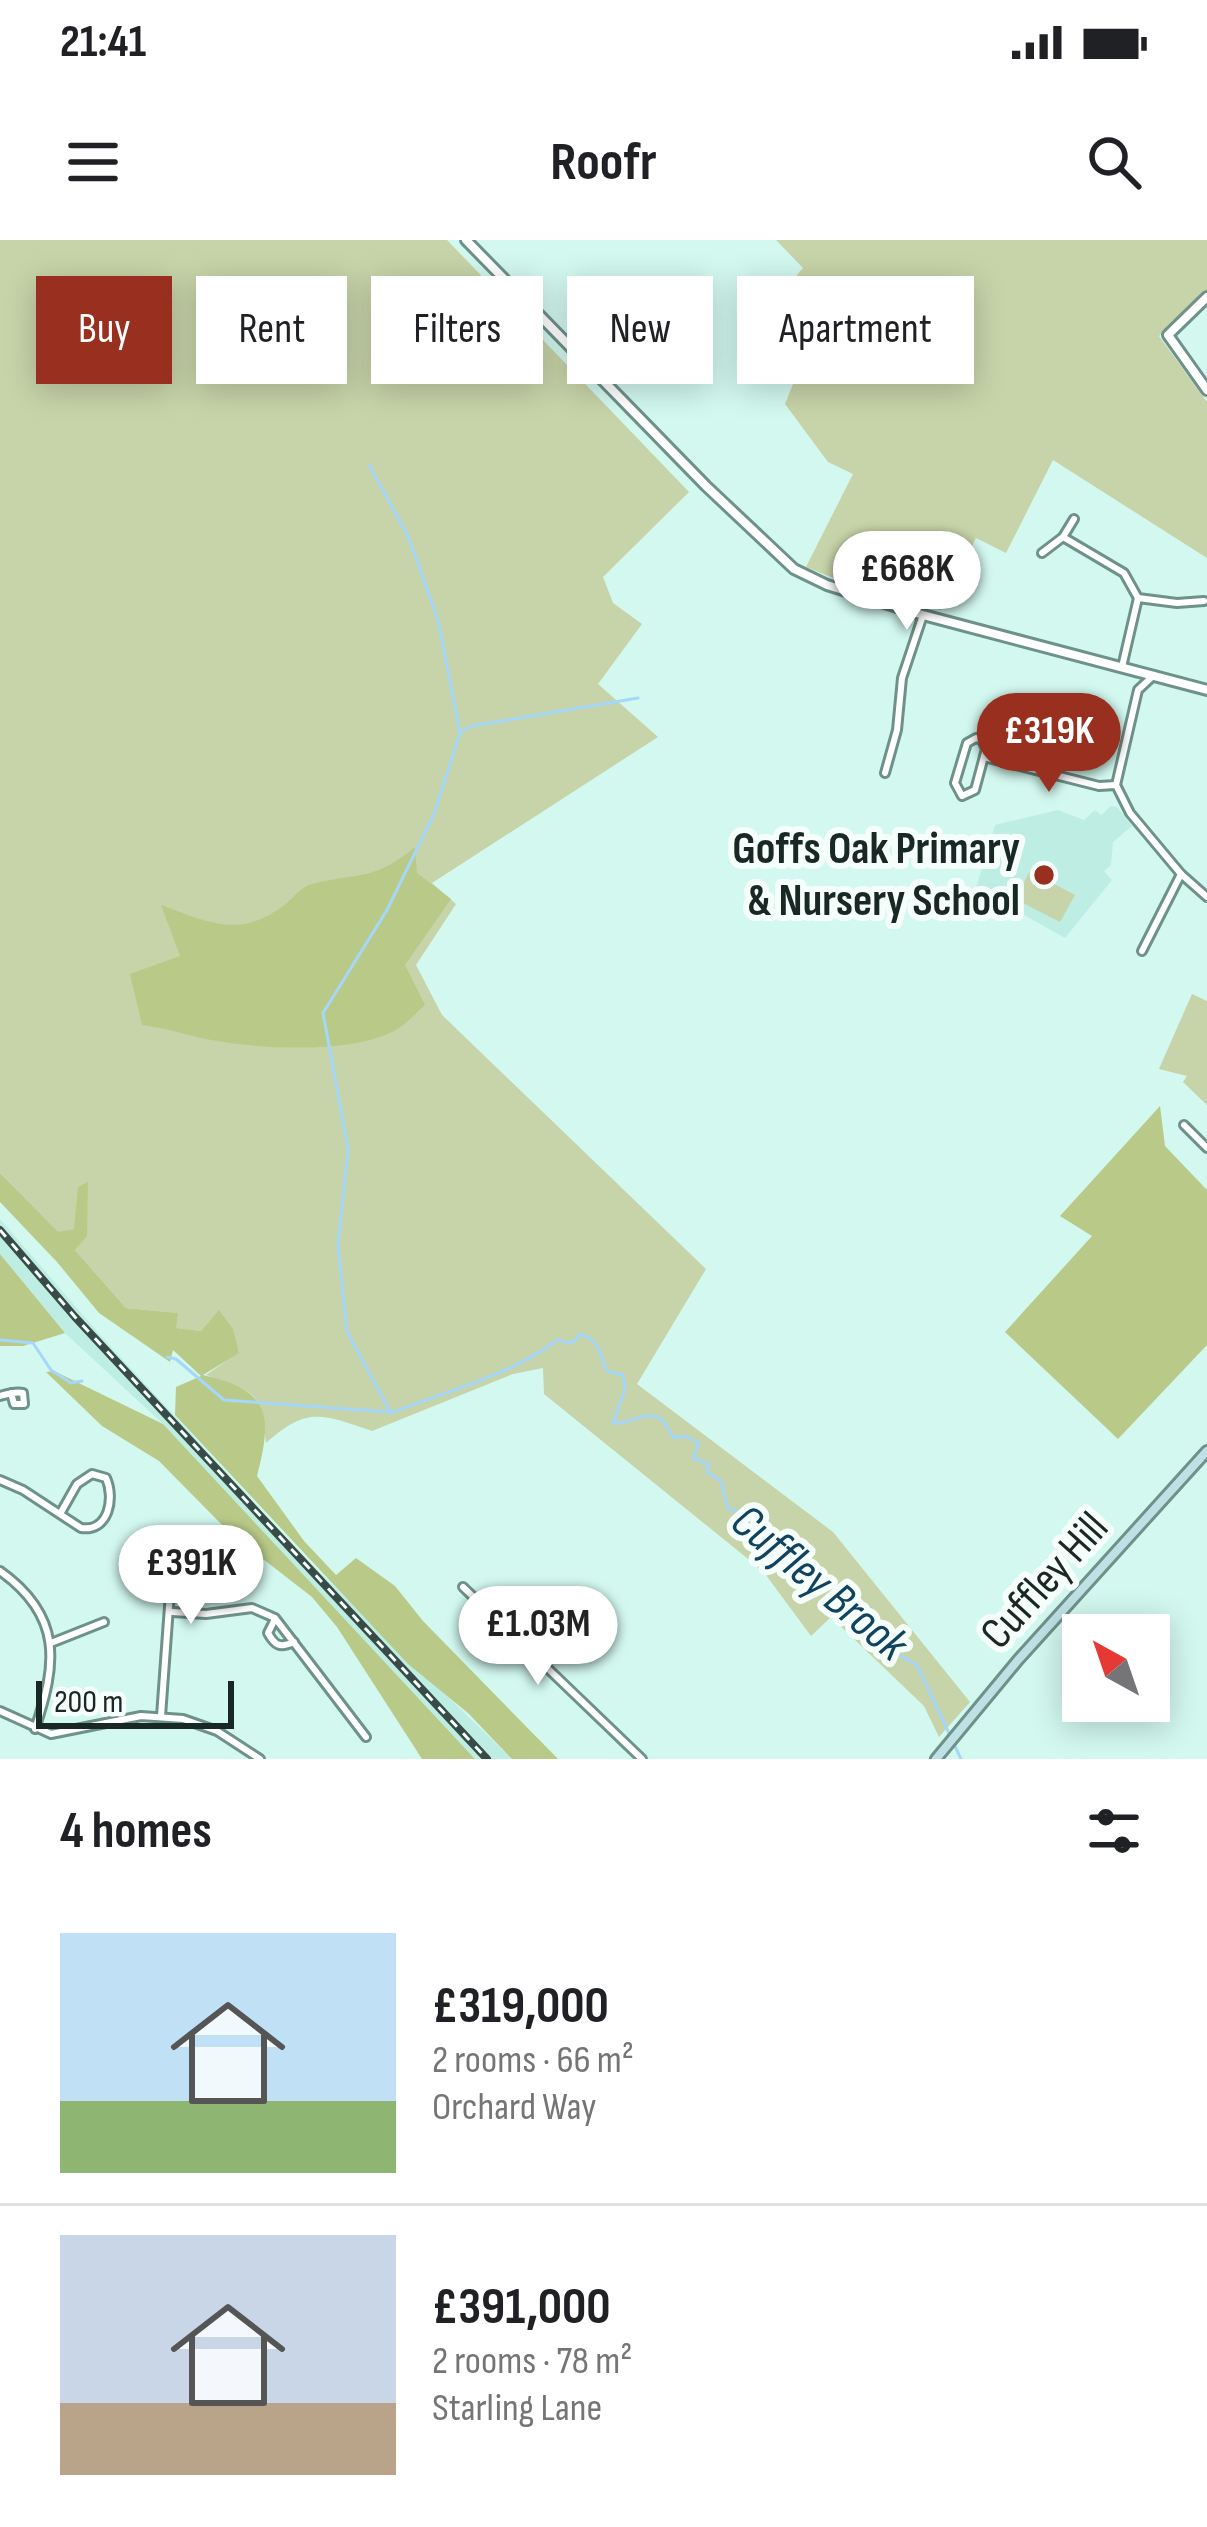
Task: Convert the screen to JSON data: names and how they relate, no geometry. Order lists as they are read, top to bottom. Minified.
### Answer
{"streets":{"main road":["Cuffley Hill"]},"water":["Cuffley Brook"],"places":["Goffs Oak Primary & Nursery School"],"scale_bar":"200 m","north":"top left","page":{"status":"21:41","header":"Roofr","chip":["Buy","Rent","Filters","New","Apartment"],"price":["£668K","£319K","£391K","£1.03M"],"scale":"200 m","heading":"4 homes","list":[{"name":"£319,000","note":"2 rooms · 66 m² · Orchard Way"},{"name":"£391,000","note":"2 rooms · 78 m² · Starling Lane"}]}}
